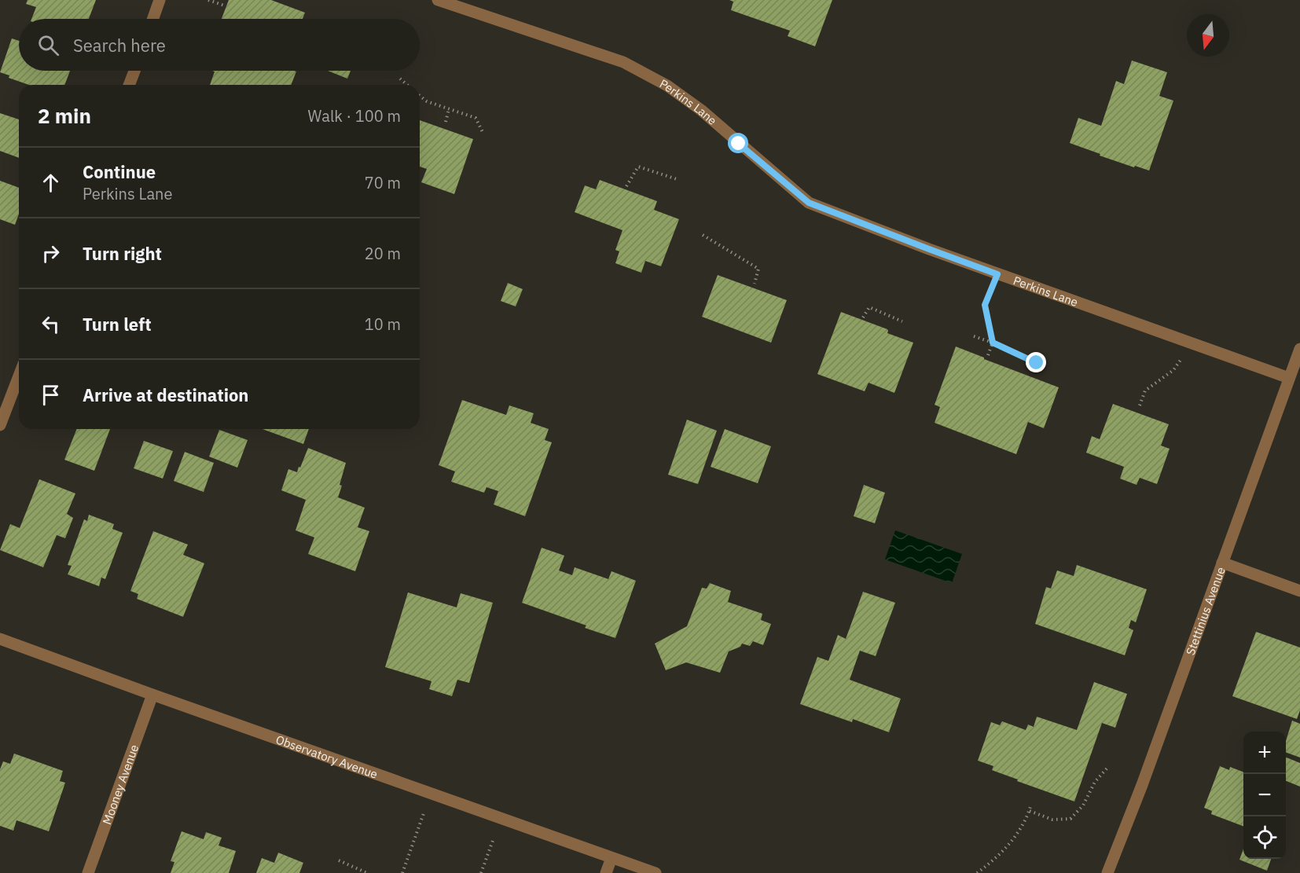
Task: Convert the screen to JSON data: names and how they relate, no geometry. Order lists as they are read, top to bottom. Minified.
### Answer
{"streets":{"street":["Perkins Lane","Stettinius Avenue","Observatory Avenue","Mooney Avenue"]},"crossings":[["Perkins Lane","Stettinius Avenue"],["Observatory Avenue","Mooney Avenue"]],"north":"bottom","page":{"search":"Search here","heading":["2 min","Walk · 100 m"],"list":[["Continue","Perkins Lane","70 m"],["Turn right","20 m"],["Turn left","10 m"],"Arrive at destination"],"map_buttons":["+","−"]}}
